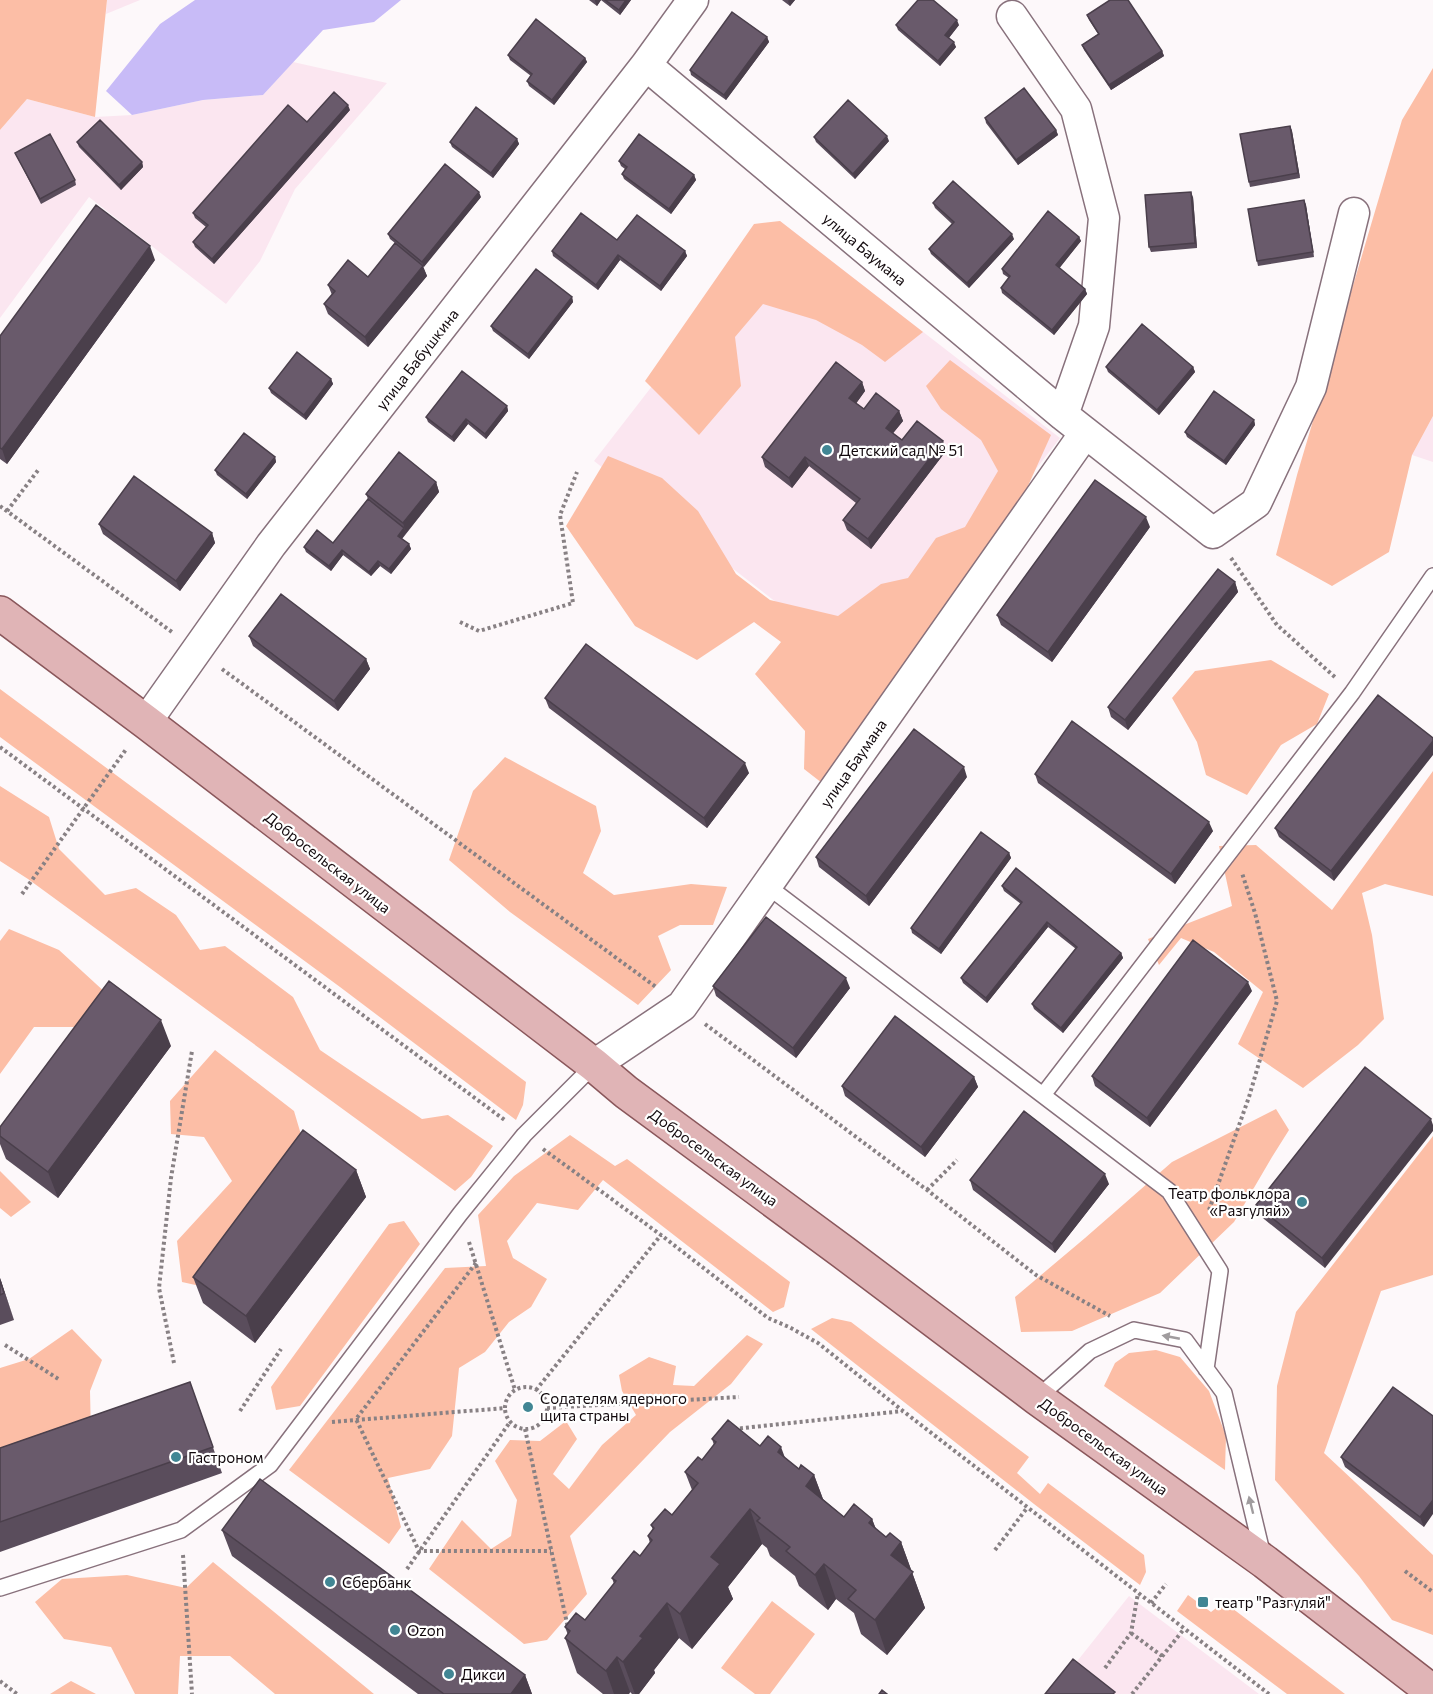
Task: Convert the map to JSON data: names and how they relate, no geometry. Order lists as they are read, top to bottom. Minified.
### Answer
{"streets":{"main road":["Добросельская улица"],"street":["улица Баумана","улица Бабушкина"]},"crossings":[["улица Баумана","улица Бабушкина"],["улица Баумана","Добросельская улица"],["улица Бабушкина","Добросельская улица"]],"places":{"other":["Детский сад № 51","Театр фольклора «Разгуляй»","Содателям ядерного щита страны","Гастроном","Сбербанк","Ozon","Дикси"],"transit":["театр \"Разгуляй\""]}}
